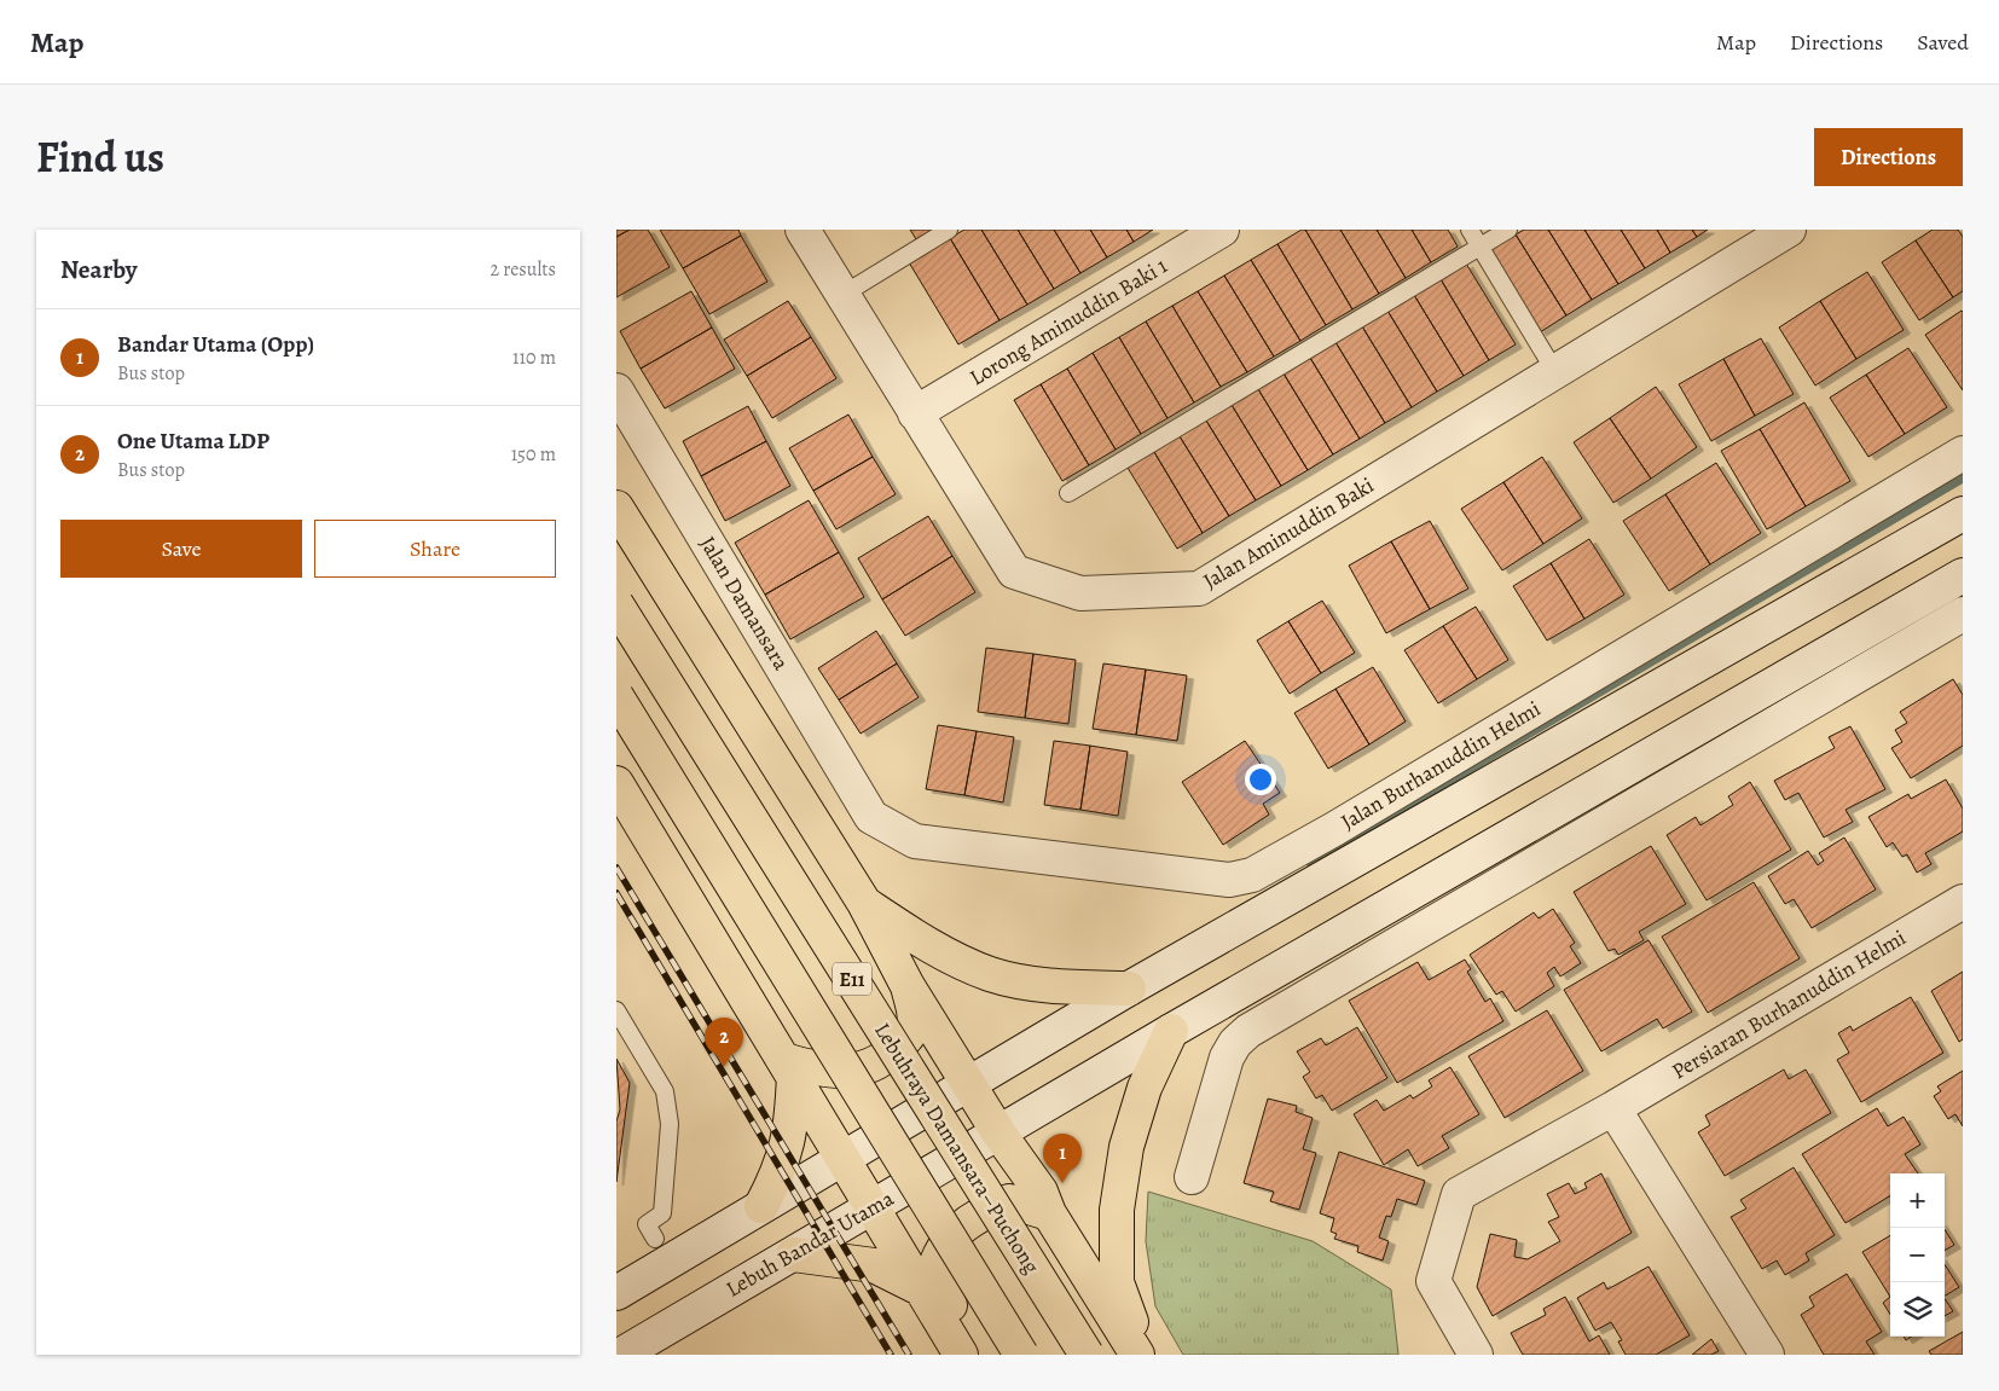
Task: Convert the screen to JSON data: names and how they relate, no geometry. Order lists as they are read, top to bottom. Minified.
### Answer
{"streets":{"highway":["E11","Lebuhraya Damansara–Puchong"],"street":["Lorong Aminuddin Baki 1","Jalan Aminuddin Baki","Jalan Damansara","Jalan Burhanuddin Helmi","Persiaran Burhanuddin Helmi","Lebuh Bandar Utama"]},"crossings":[["Lorong Aminuddin Baki 1","Jalan Aminuddin Baki"],["Jalan Damansara","Jalan Burhanuddin Helmi"]],"page":{"header":"Map","nav":["Map","Directions","Saved"],"title":"Find us","buttons":["Directions",["Save","Share"]],"heading":["Nearby","2 results"],"list":[{"mark":"1","name":"Bandar Utama (Opp)","note":"Bus stop","value":"110 m"},{"mark":"2","name":"One Utama LDP","note":"Bus stop","value":"150 m"}],"pins":["2","1"],"map_buttons":["+","−"]}}
